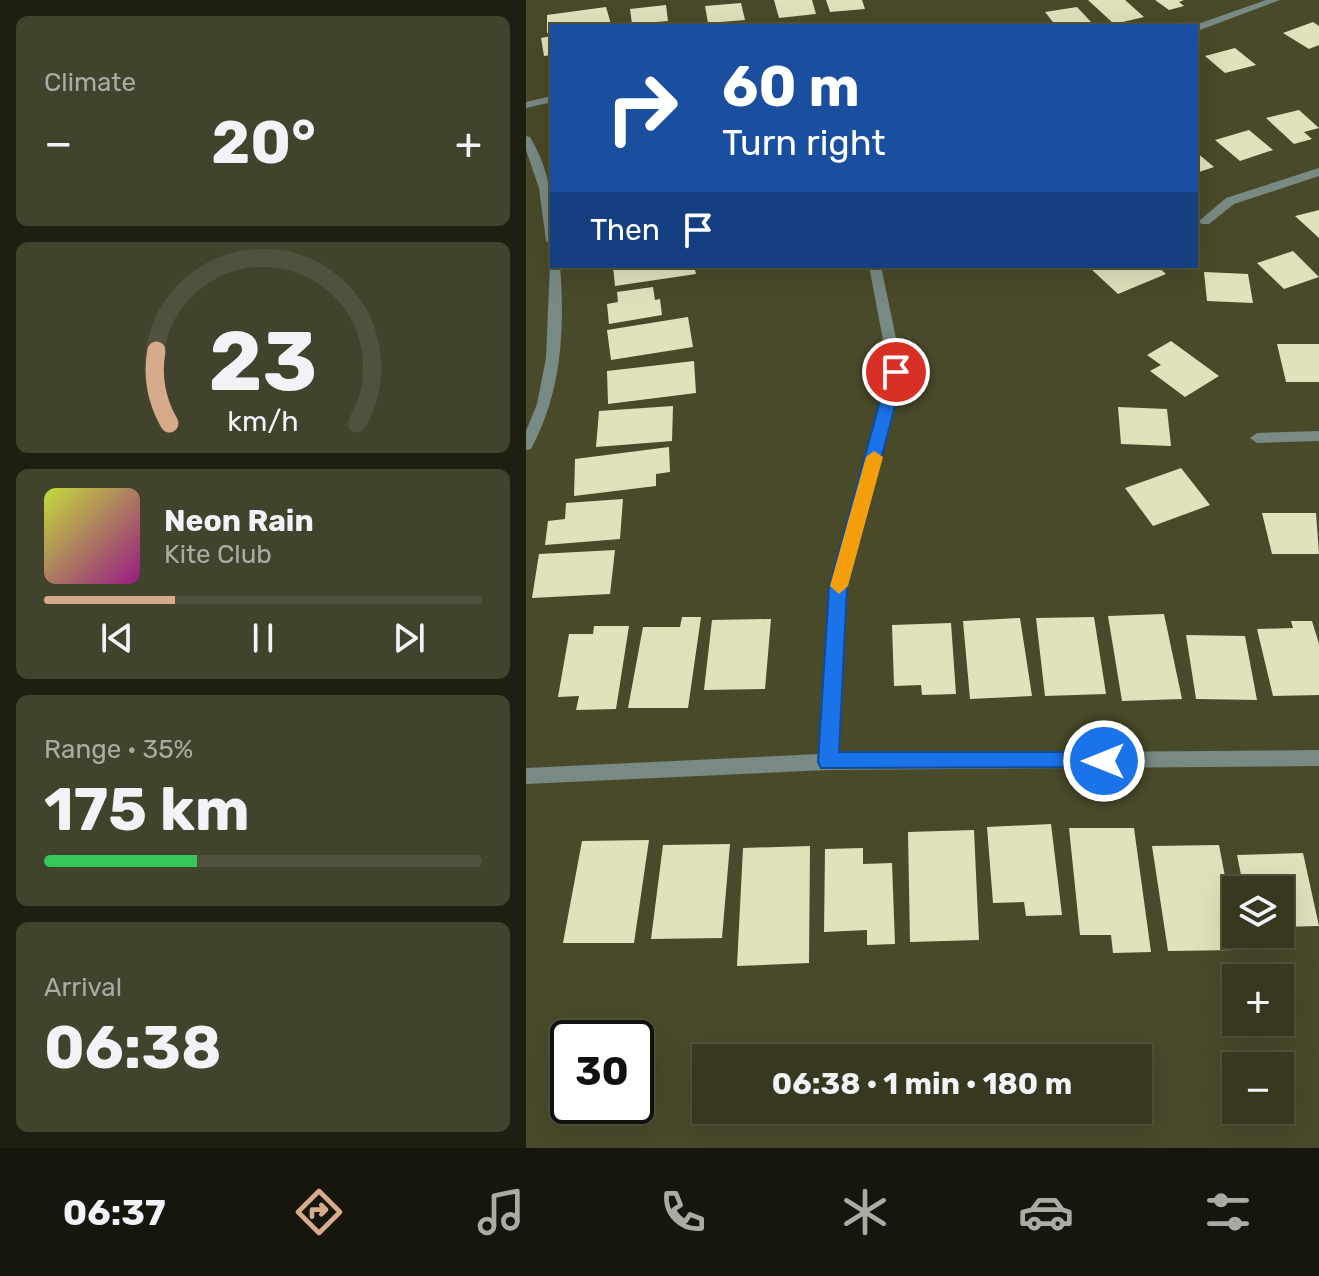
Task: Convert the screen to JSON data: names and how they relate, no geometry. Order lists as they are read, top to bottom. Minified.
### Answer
{"page":{"tile":["Climate",["Range · 35%","175 km"],["Arrival","06:38"]],"turn":["60 m","Turn right"],"heat":["−","20°","+"],"then":"Then","song":["Neon Rain","Kite Club"],"map_buttons":["+","−"],"limit":"30","trip":"06:38 · 1 min · 180 m","tabs":"06:37","gauge":["23","km/h"]}}
